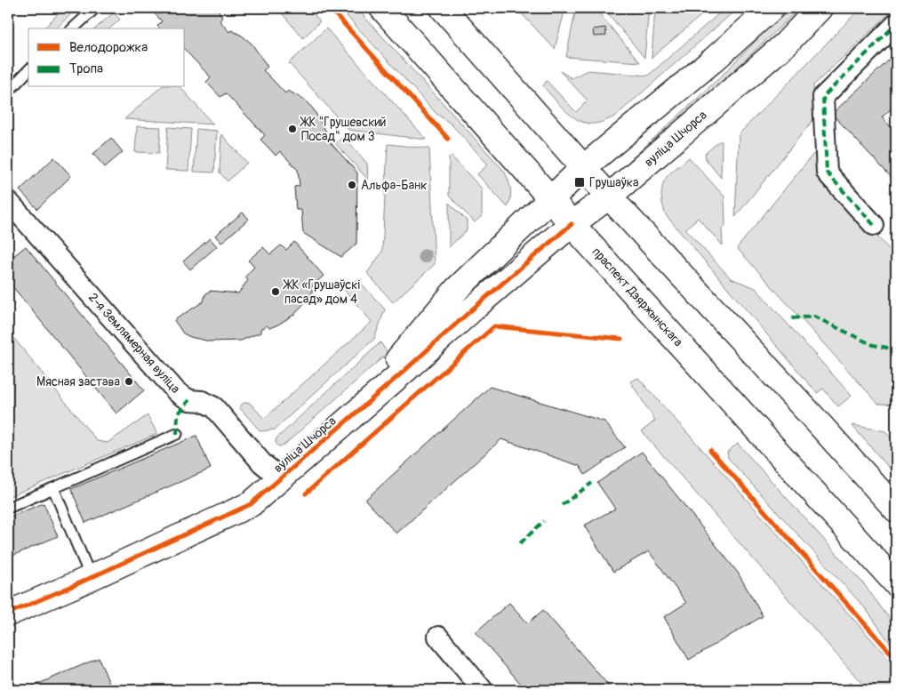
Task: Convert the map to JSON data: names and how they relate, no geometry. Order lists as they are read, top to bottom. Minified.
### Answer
{"streets":{"main road":["вуліца Шчорса","праспект Дзяржынскага"],"street":["2-я Землямерная вуліца"]},"crossings":[["вуліца Шчорса","праспект Дзяржынскага"],["вуліца Шчорса","2-я Землямерная вуліца"]],"places":{"other":["ЖК \"Грушевский Посад\" дом 3","Альфа-Банк","ЖК «Грушаўскі пасад» дом 4","Мясная застава"],"transit":["Грушаўка"]},"legend":["Велодорожка","Тропа"]}
